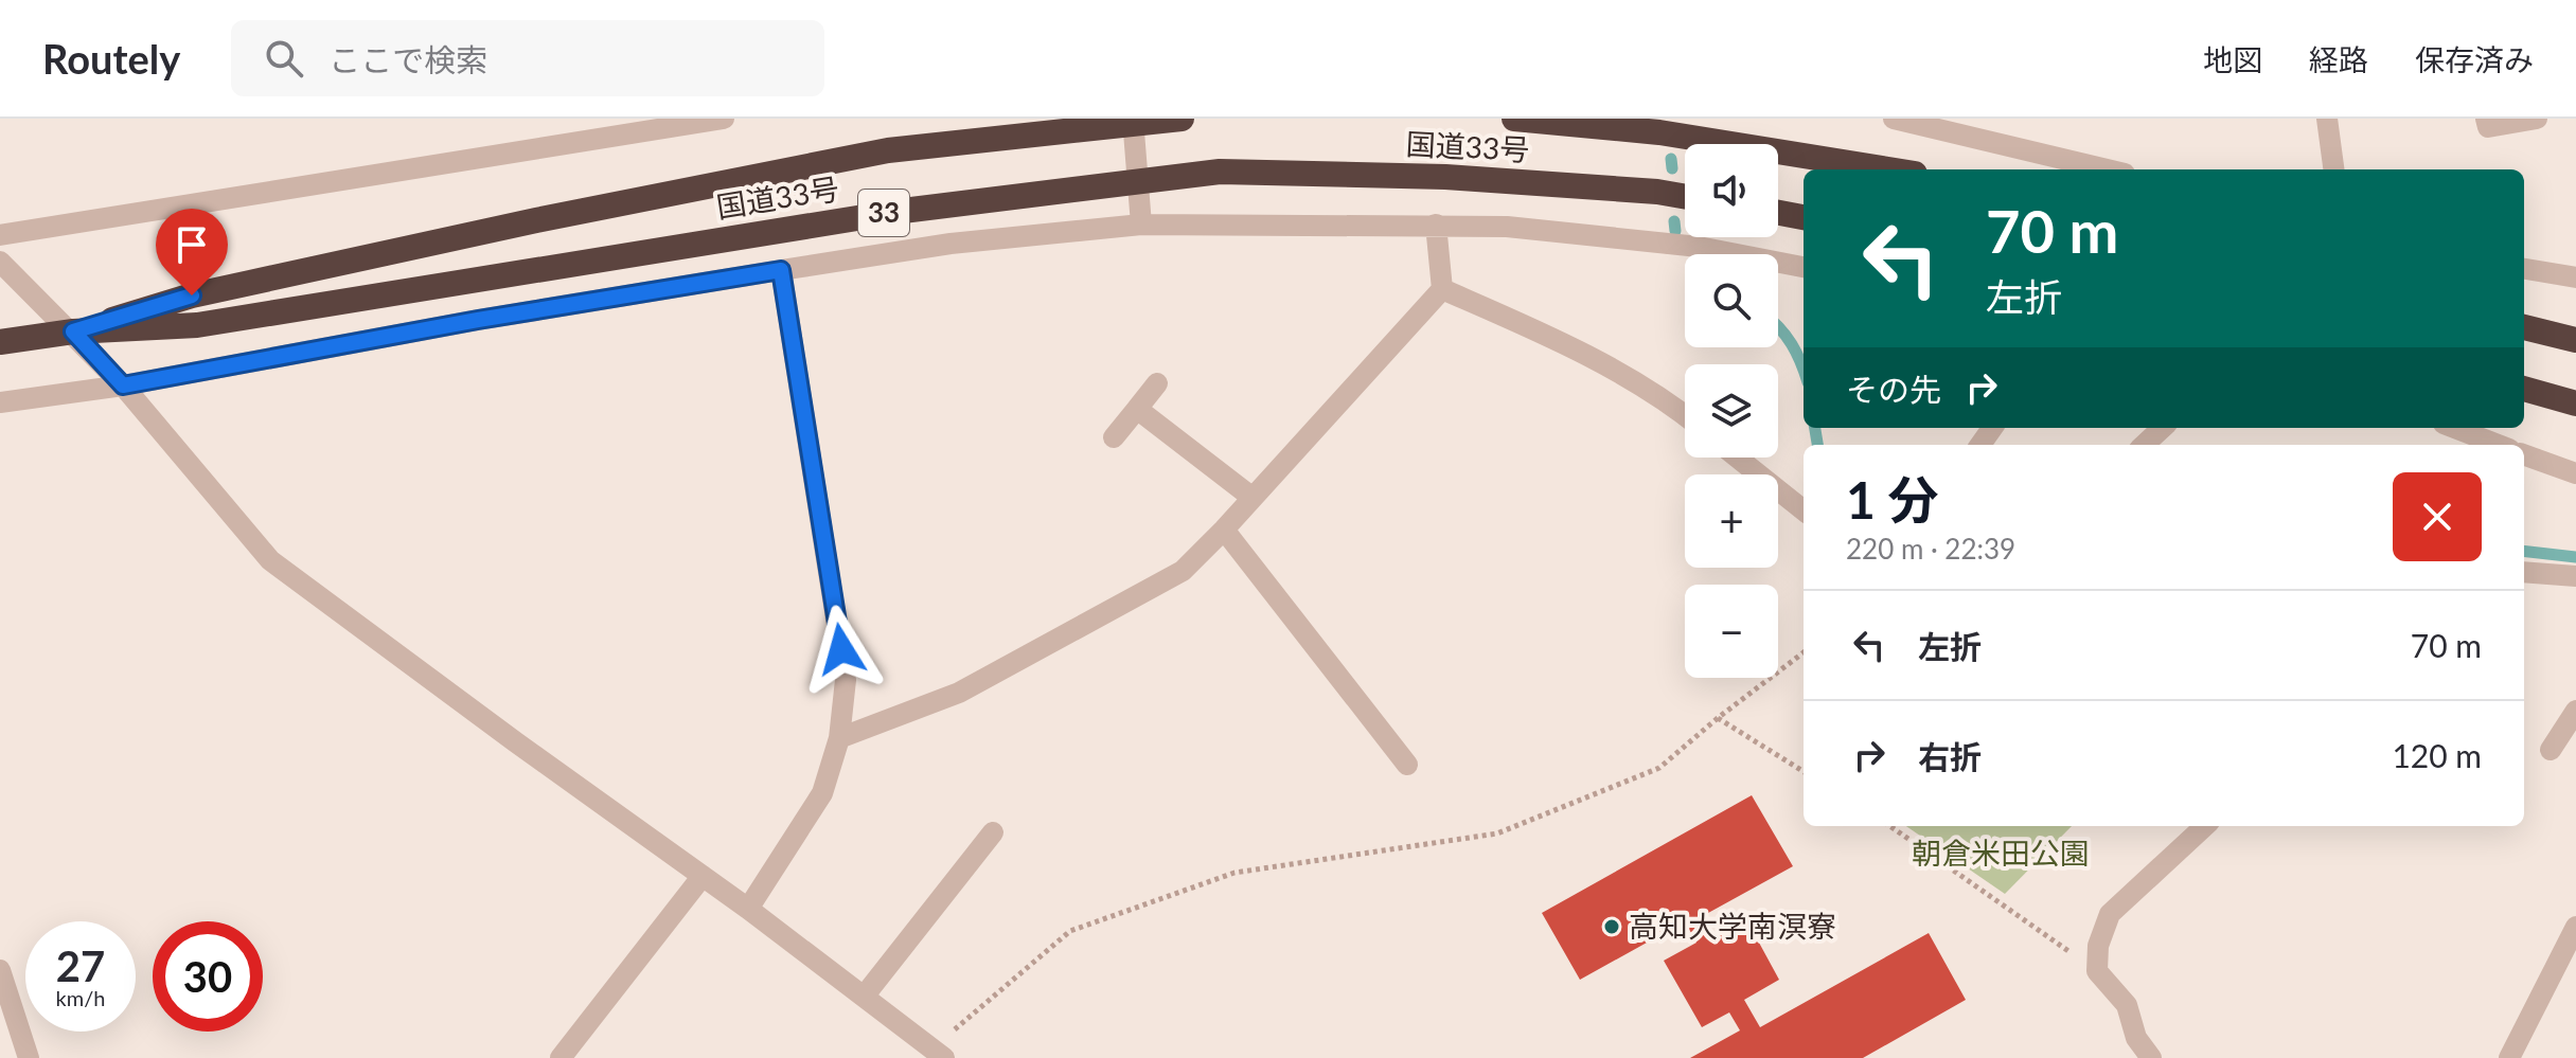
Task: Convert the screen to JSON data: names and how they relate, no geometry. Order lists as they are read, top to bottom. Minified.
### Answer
{"streets":{"highway":["国道33号","33"]},"parks":["朝倉米田公園"],"places":["高知大学南溟寮"],"page":{"header":"Routely","search":"ここで検索","nav":["地図","経路","保存済み"],"map_buttons":["+","−"],"turn":["70 m","左折"],"then":"その先","heading":["1 分","220 m · 22:39"],"list":[{"name":"左折","value":"70 m"},{"name":"右折","value":"120 m"}],"speed":"27 km/h","limit":"30"}}
